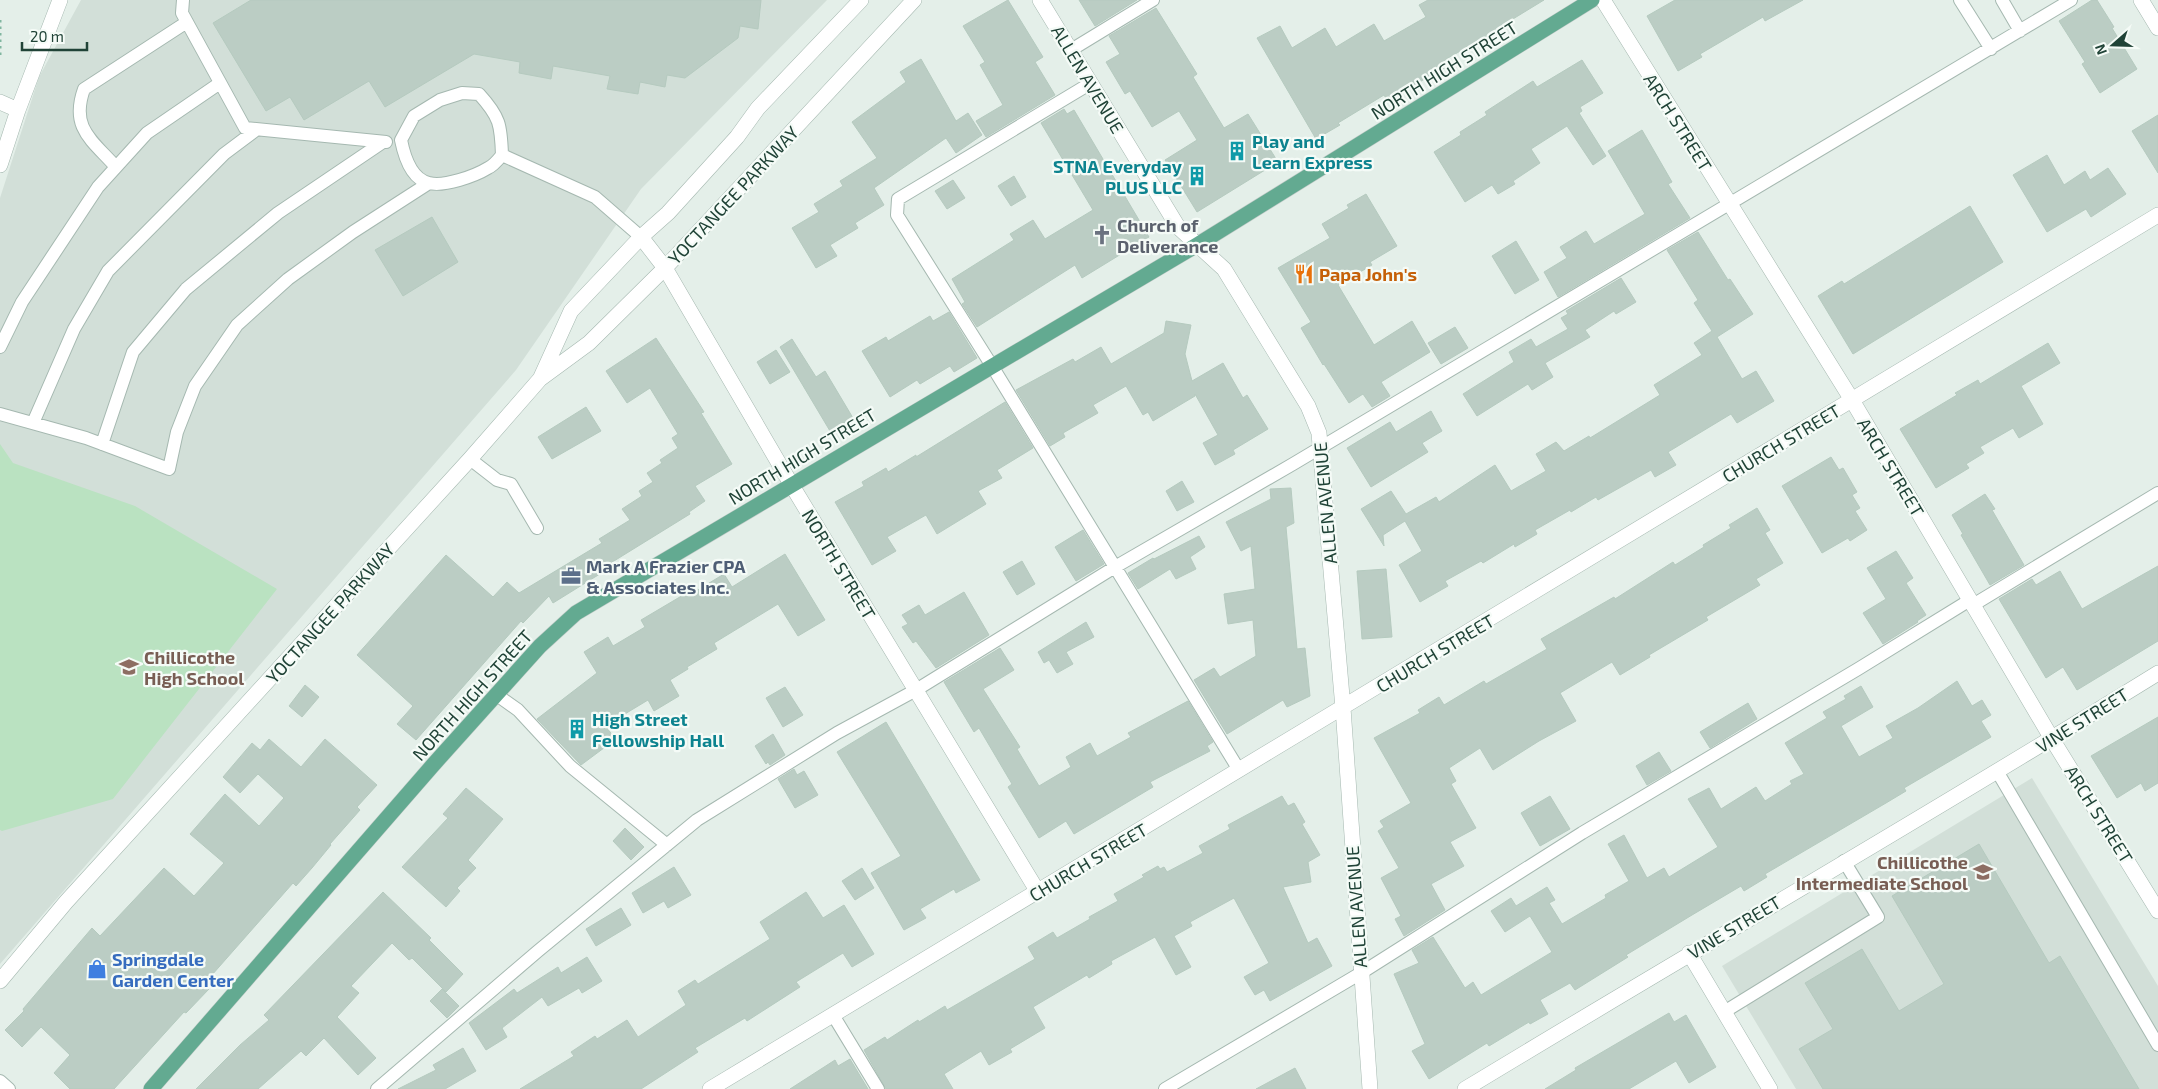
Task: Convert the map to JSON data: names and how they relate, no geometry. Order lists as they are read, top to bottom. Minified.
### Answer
{"streets":{"main road":["NORTH HIGH STREET"],"street":["ALLEN AVENUE","ARCH STREET","YOCTANGEE PARKWAY","CHURCH STREET","NORTH STREET","VINE STREET"]},"crossings":[["NORTH HIGH STREET","ALLEN AVENUE"],["NORTH HIGH STREET","NORTH STREET"],["ALLEN AVENUE","CHURCH STREET"],["ARCH STREET","CHURCH STREET"],["ARCH STREET","VINE STREET"],["YOCTANGEE PARKWAY","NORTH STREET"],["CHURCH STREET","NORTH STREET"]],"places":{"building":["Play and Learn Express","STNA Everyday PLUS LLC","High Street Fellowship Hall"],"church":["Church of Deliverance"],"restaurant":["Papa John's"],"office":["Mark A Frazier CPA & Associates Inc."],"school or university":["Chillicothe High School","Chillicothe Intermediate School"],"shop":["Springdale Garden Center"]},"scale_bar":"20 m","north":"left"}
